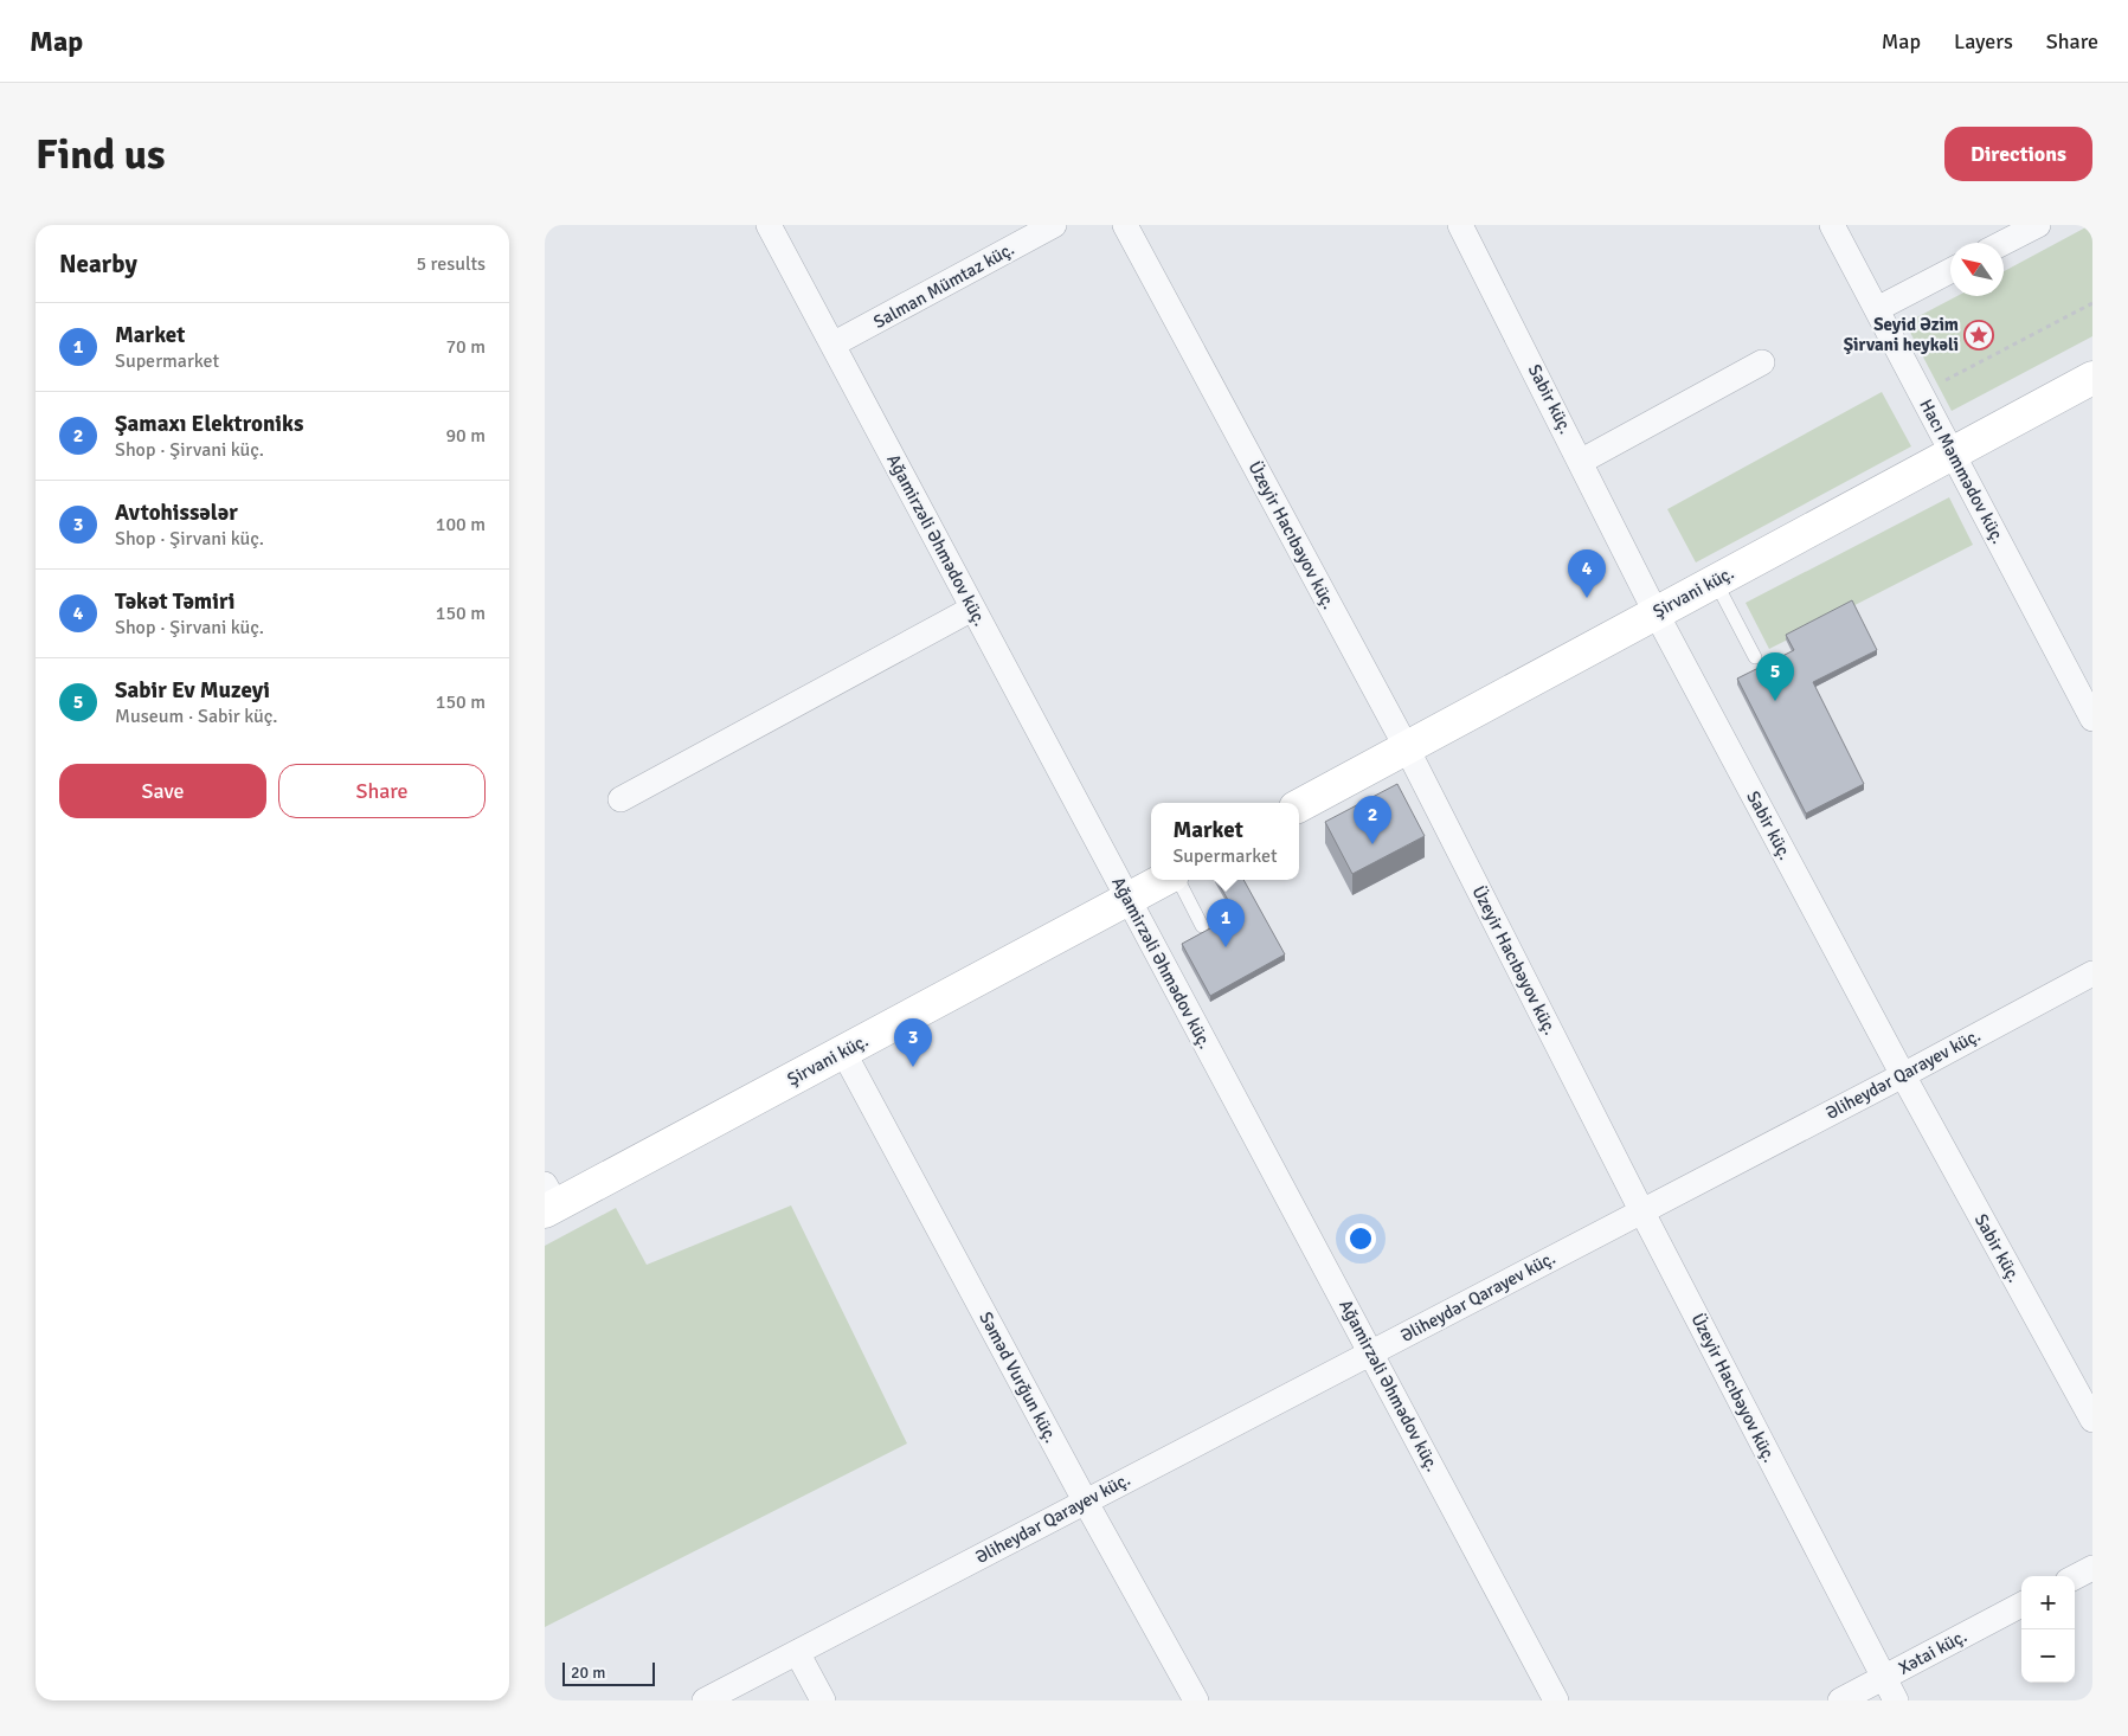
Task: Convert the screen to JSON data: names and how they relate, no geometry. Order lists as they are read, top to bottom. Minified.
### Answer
{"streets":{"main road":["Şirvani küç."],"street":["Salman Mümtaz küç.","Sabir küç.","Hacı Məmmədov küç.","Üzeyir Hacıbəyov küç.","Ağamirzəli Əhmədov küç.","Əliheydər Qarayev küç.","Səməd Vurğun küç.","Xətai küç."]},"crossings":[["Salman Mümtaz küç.","Ağamirzəli Əhmədov küç."],["Sabir küç.","Şirvani küç."],["Sabir küç.","Əliheydər Qarayev küç."],["Hacı Məmmədov küç.","Şirvani küç."],["Üzeyir Hacıbəyov küç.","Şirvani küç."],["Üzeyir Hacıbəyov küç.","Əliheydər Qarayev küç."],["Üzeyir Hacıbəyov küç.","Xətai küç."],["Ağamirzəli Əhmədov küç.","Şirvani küç."],["Ağamirzəli Əhmədov küç.","Əliheydər Qarayev küç."],["Şirvani küç.","Səməd Vurğun küç."],["Əliheydər Qarayev küç.","Səməd Vurğun küç."]],"places":{"place":["Seyid Əzim Şirvani heykəli"]},"scale_bar":"20 m","north":"top left","page":{"header":"Map","nav":["Map","Layers","Share"],"buttons":["Directions",["Save","Share"]],"title":"Find us","heading":["Nearby","5 results"],"list":[{"mark":"1","name":"Market","note":"Supermarket","value":"70 m"},{"mark":"2","name":"Şamaxı Elektroniks","note":"Shop · Şirvani küç.","value":"90 m"},{"mark":"3","name":"Avtohissələr","note":"Shop · Şirvani küç.","value":"100 m"},{"mark":"4","name":"Təkət Təmiri","note":"Shop · Şirvani küç.","value":"150 m"},{"mark":"5","name":"Sabir Ev Muzeyi","note":"Museum · Sabir küç.","value":"150 m"}],"pins":["4","5","2","1","3"],"popup":["Market","Supermarket"],"map_buttons":["+","−"],"scale":"20 m"}}
